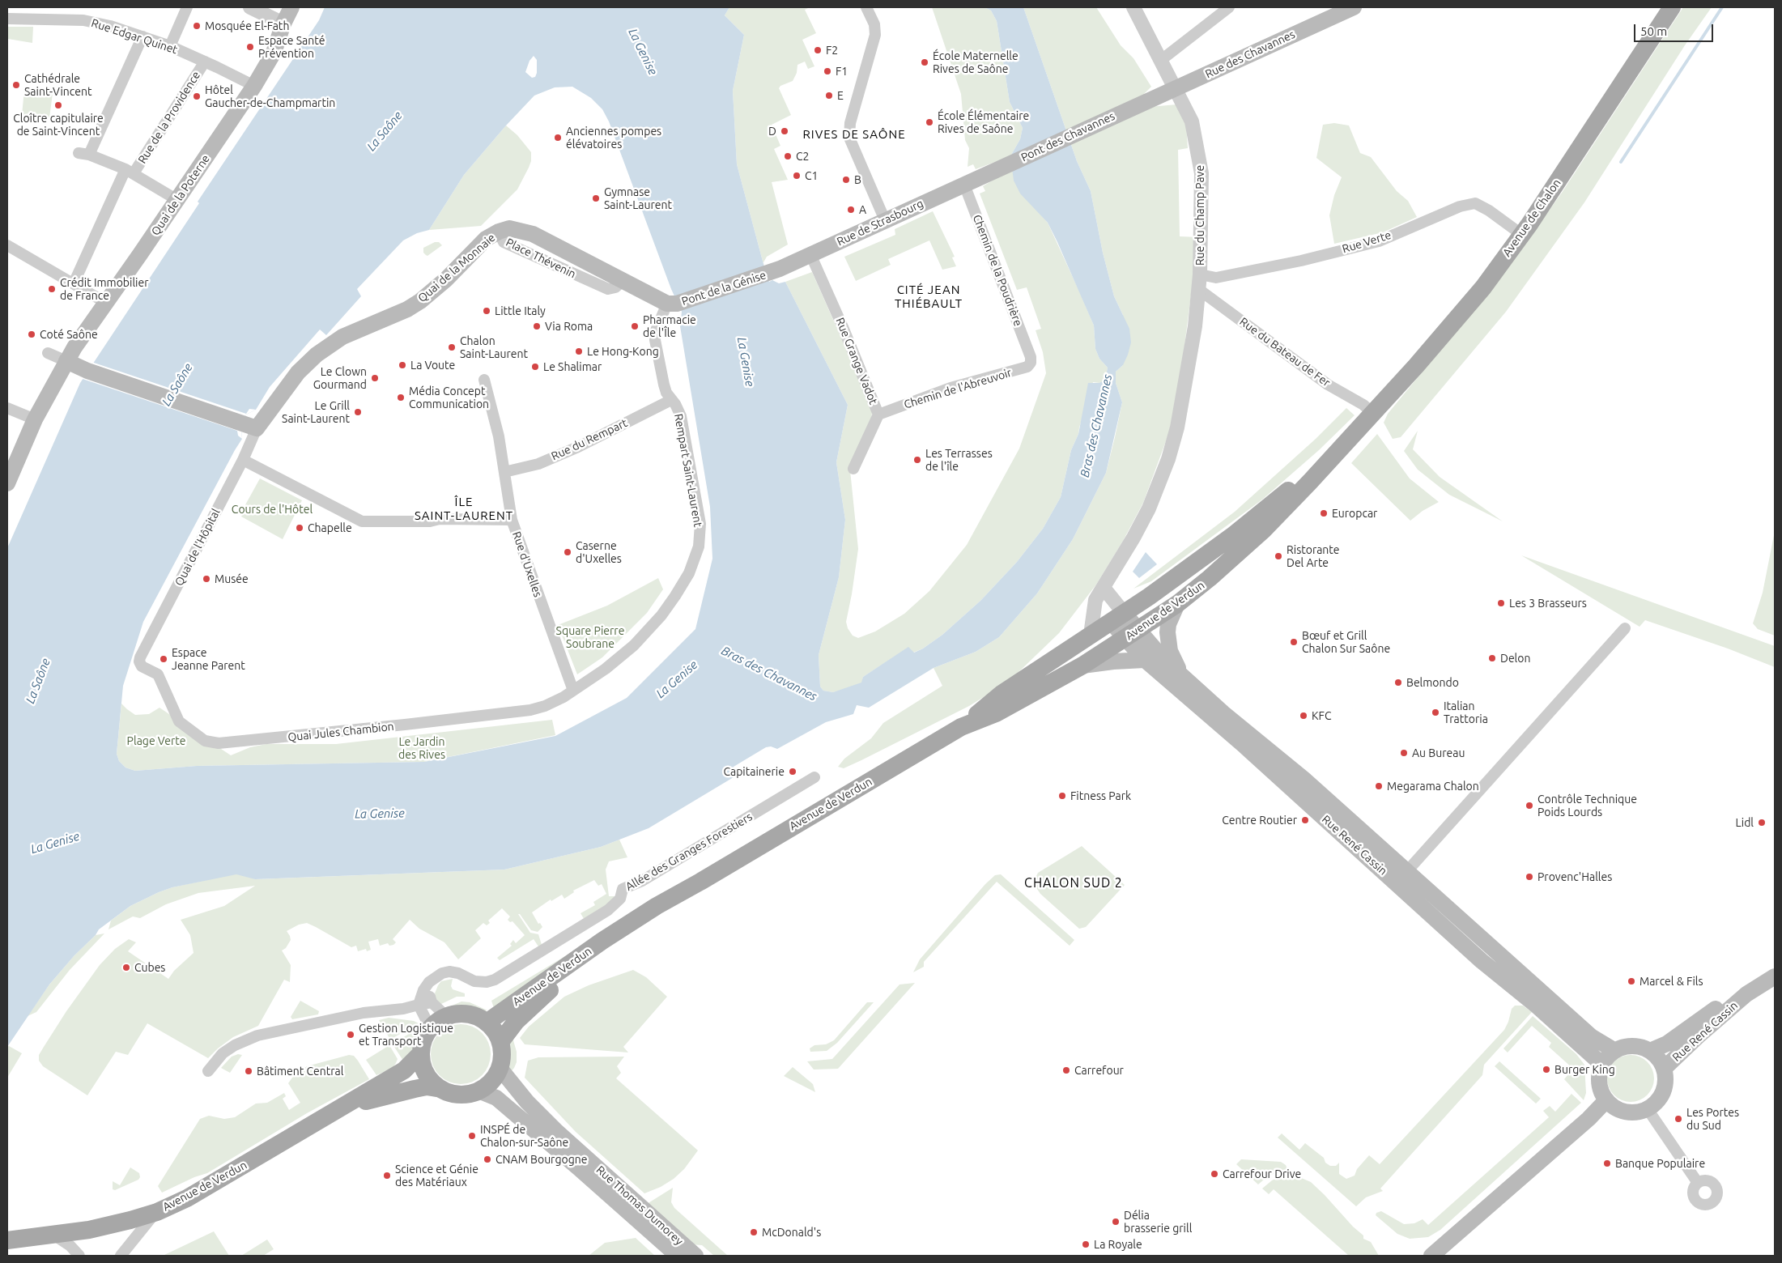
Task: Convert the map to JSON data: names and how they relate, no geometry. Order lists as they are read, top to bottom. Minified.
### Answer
{"streets":{"main road":["Rue des Chavannes","Pont des Chavannes","Quai de la Poterne","Avenue de Chalon","Rue de Strasbourg","Place Thévenin","Quai de la Monnaie","Pont de la Génise","Avenue de Verdun","Rue René Cassin","Rue Thomas Dumorey"],"street":["Rue Edgar Quinet","Rue de la Providence","Rue du Champ Pave","Rue Verte","Chemin de la Poudrière","Rue du Bateau de Fer","Rue Grange Vadot","Chemin de l'Abreuvoir","Rue du Rempart","Rempart Saint-Laurent","Quai de l'Hôpital","Rue d'Uxelles","Quai Jules Chambion","Allée des Granges Forestiers"]},"crossings":[["Rue Edgar Quinet","Rue de la Providence"],["Rue Edgar Quinet","Quai de la Poterne"],["Rue des Chavannes","Pont des Chavannes"],["Rue des Chavannes","Rue du Champ Pave"],["Pont des Chavannes","Rue de Strasbourg"],["Rue du Champ Pave","Rue Verte"],["Rue du Champ Pave","Rue du Bateau de Fer"],["Avenue de Chalon","Rue Verte"],["Avenue de Chalon","Rue du Bateau de Fer"],["Avenue de Chalon","Avenue de Verdun"],["Rue de Strasbourg","Chemin de la Poudrière"],["Rue de Strasbourg","Pont de la Génise"],["Rue de Strasbourg","Rue Grange Vadot"],["Place Thévenin","Quai de la Monnaie"],["Place Thévenin","Pont de la Génise"],["Place Thévenin","Rempart Saint-Laurent"],["Quai de la Monnaie","Quai de l'Hôpital"],["Chemin de la Poudrière","Chemin de l'Abreuvoir"],["Pont de la Génise","Rempart Saint-Laurent"],["Rue du Bateau de Fer","Avenue de Verdun"],["Rue Grange Vadot","Chemin de l'Abreuvoir"],["Rue du Rempart","Rempart Saint-Laurent"],["Rue du Rempart","Rue d'Uxelles"],["Rempart Saint-Laurent","Rue d'Uxelles"],["Rempart Saint-Laurent","Quai Jules Chambion"],["Quai de l'Hôpital","Quai Jules Chambion"],["Rue d'Uxelles","Quai Jules Chambion"],["Avenue de Verdun","Rue René Cassin"],["Avenue de Verdun","Rue Thomas Dumorey"]],"districts":["RIVES DE SAÔNE","CITÉ JEAN THIÉBAULT","ÎLE SAINT-LAURENT","CHALON SUD 2"],"water":["La Genise","La Saône","Bras des Chavannes"],"parks":["Cours de l'Hôtel","Square Pierre Soubrane","Plage Verte","Le Jardin des Rives"],"places":["Mosquée El-Fath","Espace Santé Prévention","F2","École Maternelle Rives de Saône","F1","Cathédrale Saint-Vincent","E","Hôtel Gaucher-de-Champmartin","Cloître capitulaire de Saint-Vincent","École Élémentaire Rives de Saône","D","Anciennes pompes élévatoires","C2","C1","B","Gymnase Saint-Laurent","A","Crédit Immobilier de France","Little Italy","Via Roma","Pharmacie de l'Île","Coté Saône","Chalon Saint-Laurent","Le Hong-Kong","La Voute","Le Shalimar","Le Clown Gourmand","Média Concept Communication","Le Grill Saint-Laurent","Les Terrasses de l'île","Europcar","Chapelle","Caserne d'Uxelles","Ristorante Del Arte","Musée","Les 3 Brasseurs","Bœuf et Grill Chalon Sur Saône","Delon","Espace Jeanne Parent","Belmondo","Italian Trattoria","KFC","Au Bureau","Capitainerie","Megarama Chalon","Fitness Park","Contrôle Technique Poids Lourds","Centre Routier","Lidl","Provenc'Halles","Cubes","Marcel & Fils","Gestion Logistique et Transport","Burger King","Carrefour","Bâtiment Central","Les Portes du Sud","INSPÉ de Chalon-sur-Saône","CNAM Bourgogne","Banque Populaire","Carrefour Drive","Science et Génie des Matériaux","Délia brasserie grill","McDonald's","La Royale"],"scale_bar":"50 m"}
